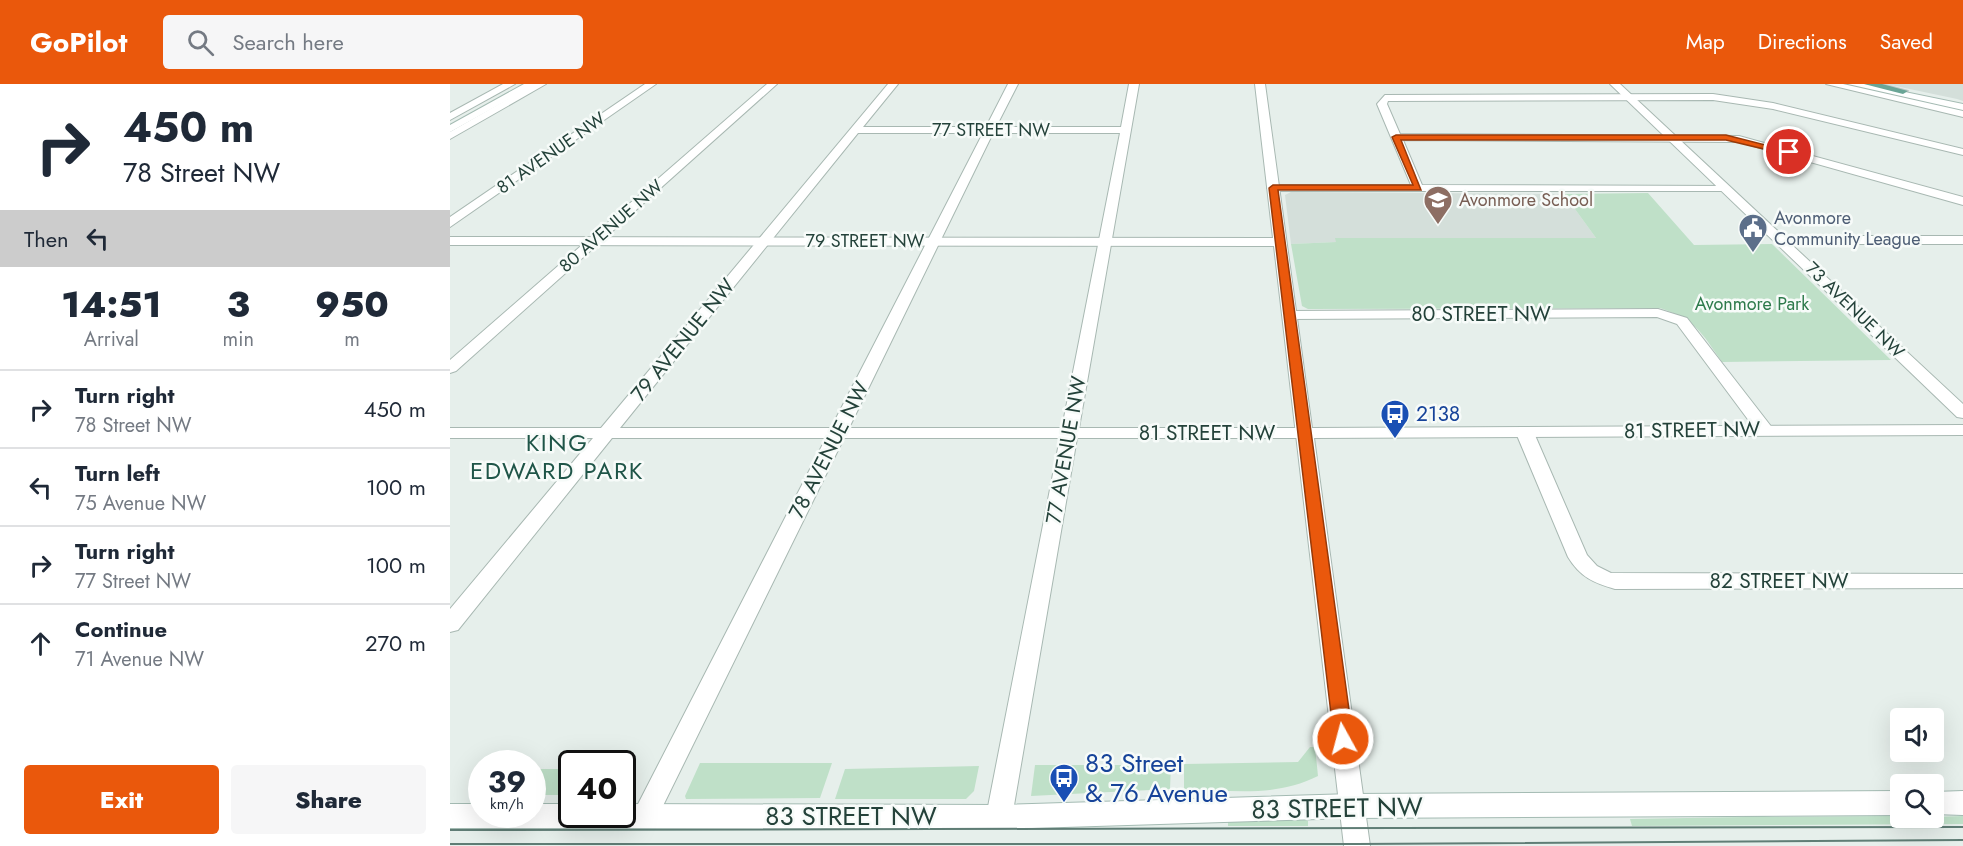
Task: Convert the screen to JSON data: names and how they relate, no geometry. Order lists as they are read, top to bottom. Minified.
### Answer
{"streets":{"street":["77 STREET NW","81 AVENUE NW","80 AVENUE NW","79 STREET NW","73 AVENUE NW","80 STREET NW","79 AVENUE NW","81 STREET NW","78 AVENUE NW","77 AVENUE NW","82 STREET NW","83 STREET NW"]},"crossings":[["77 STREET NW","79 AVENUE NW"],["77 STREET NW","78 AVENUE NW"],["77 STREET NW","77 AVENUE NW"],["80 AVENUE NW","79 STREET NW"],["79 STREET NW","79 AVENUE NW"],["79 STREET NW","78 AVENUE NW"],["79 STREET NW","77 AVENUE NW"],["80 STREET NW","81 STREET NW"],["79 AVENUE NW","81 STREET NW"],["81 STREET NW","78 AVENUE NW"],["81 STREET NW","77 AVENUE NW"],["81 STREET NW","82 STREET NW"],["78 AVENUE NW","83 STREET NW"],["77 AVENUE NW","83 STREET NW"]],"districts":["KING EDWARD PARK"],"parks":["Avonmore Park"],"places":{"school or university":["Avonmore School"],"public building":["Avonmore Community League"],"bus stop":["2138","83 Street & 76 Avenue"]},"page":{"header":"GoPilot","search":"Search here","nav":["Map","Directions","Saved"],"turn":["450 m","78 Street NW"],"then":"Then","eta":["14:51","Arrival","3","min","950","m"],"list":[{"name":"Turn right","note":"78 Street NW","value":"450 m"},{"name":"Turn left","note":"75 Avenue NW","value":"100 m"},{"name":"Turn right","note":"77 Street NW","value":"100 m"},{"name":"Continue","note":"71 Avenue NW","value":"270 m"}],"speed":"39 km/h","limit":"40","buttons":["Exit","Share"]}}
